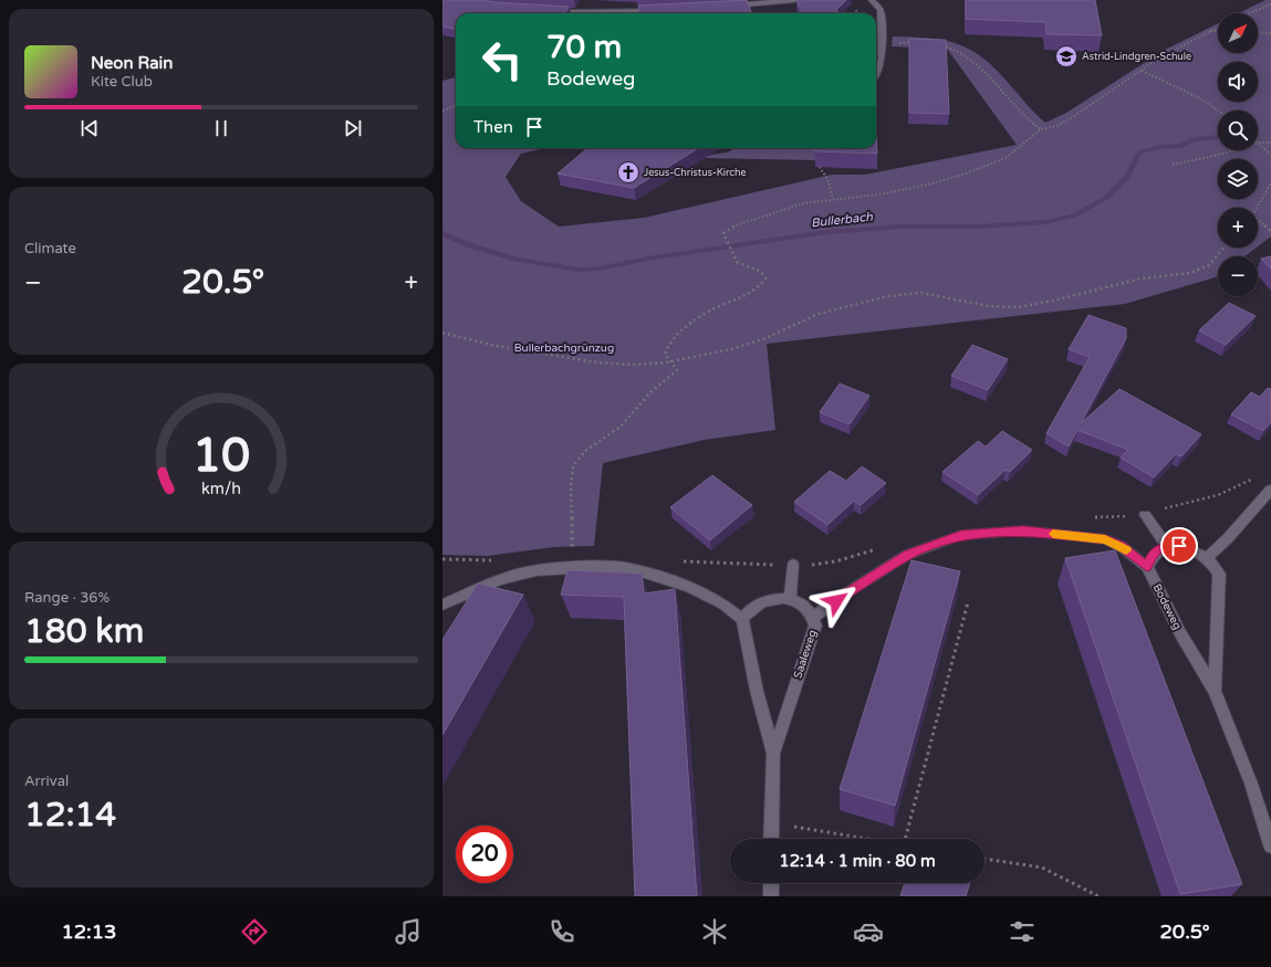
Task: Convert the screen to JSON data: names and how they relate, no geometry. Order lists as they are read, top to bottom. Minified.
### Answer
{"streets":{"street":["Bodeweg","Saaleweg"]},"water":["Bullerbach"],"parks":["Bullerbachgrünzug"],"places":{"school or university":["Astrid-Lindgren-Schule"],"church":["Jesus-Christus-Kirche"]},"north":"top right","page":{"map_buttons":["+","−"],"turn":["70 m","Bodeweg"],"song":["Neon Rain","Kite Club"],"then":"Then","tile":["Climate",["Range · 36%","180 km"],["Arrival","12:14"]],"heat":["−","20.5°","+"],"limit":"20","trip":"12:14 · 1 min · 80 m","tabs":["12:13","20.5°"],"gauge":["10","km/h"]}}
